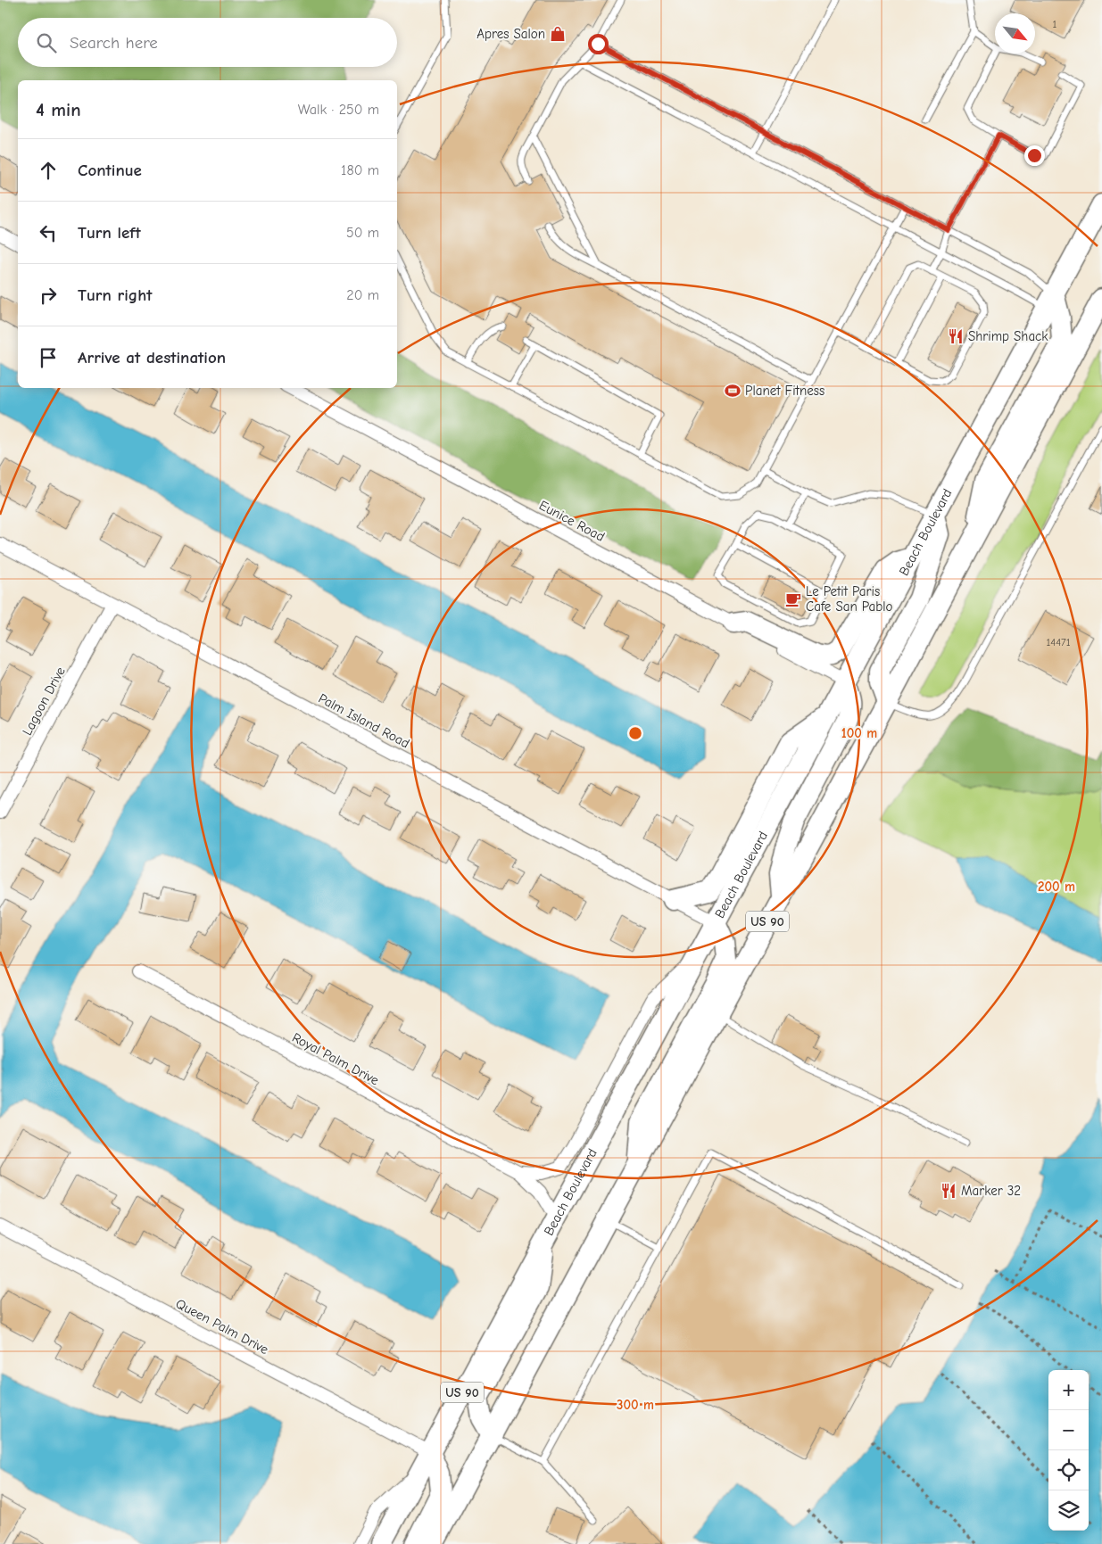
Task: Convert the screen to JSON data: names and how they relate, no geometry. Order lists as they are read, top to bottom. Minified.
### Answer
{"streets":{"highway":["Beach Boulevard","US 90"],"street":["Eunice Road","Lagoon Drive","Palm Island Road","Royal Palm Drive","Queen Palm Drive"]},"crossings":[["Eunice Road","Beach Boulevard"],["Beach Boulevard","Palm Island Road"],["Beach Boulevard","Royal Palm Drive"],["Beach Boulevard","Queen Palm Drive"],["Lagoon Drive","Palm Island Road"]],"places":{"shop":["Apres Salon"],"restaurant":["Shrimp Shack","Marker 32"],"sports":["Planet Fitness"],"cafe":["Le Petit Paris Cafe San Pablo"]},"house_numbers":["1","14471"],"north":"bottom right","page":{"search":"Search here","heading":["4 min","Walk · 250 m"],"list":[["Continue","180 m"],["Turn left","50 m"],["Turn right","20 m"],"Arrive at destination"],"map_buttons":["+","−"]},"rings":["100 m","200 m","300 m"]}
